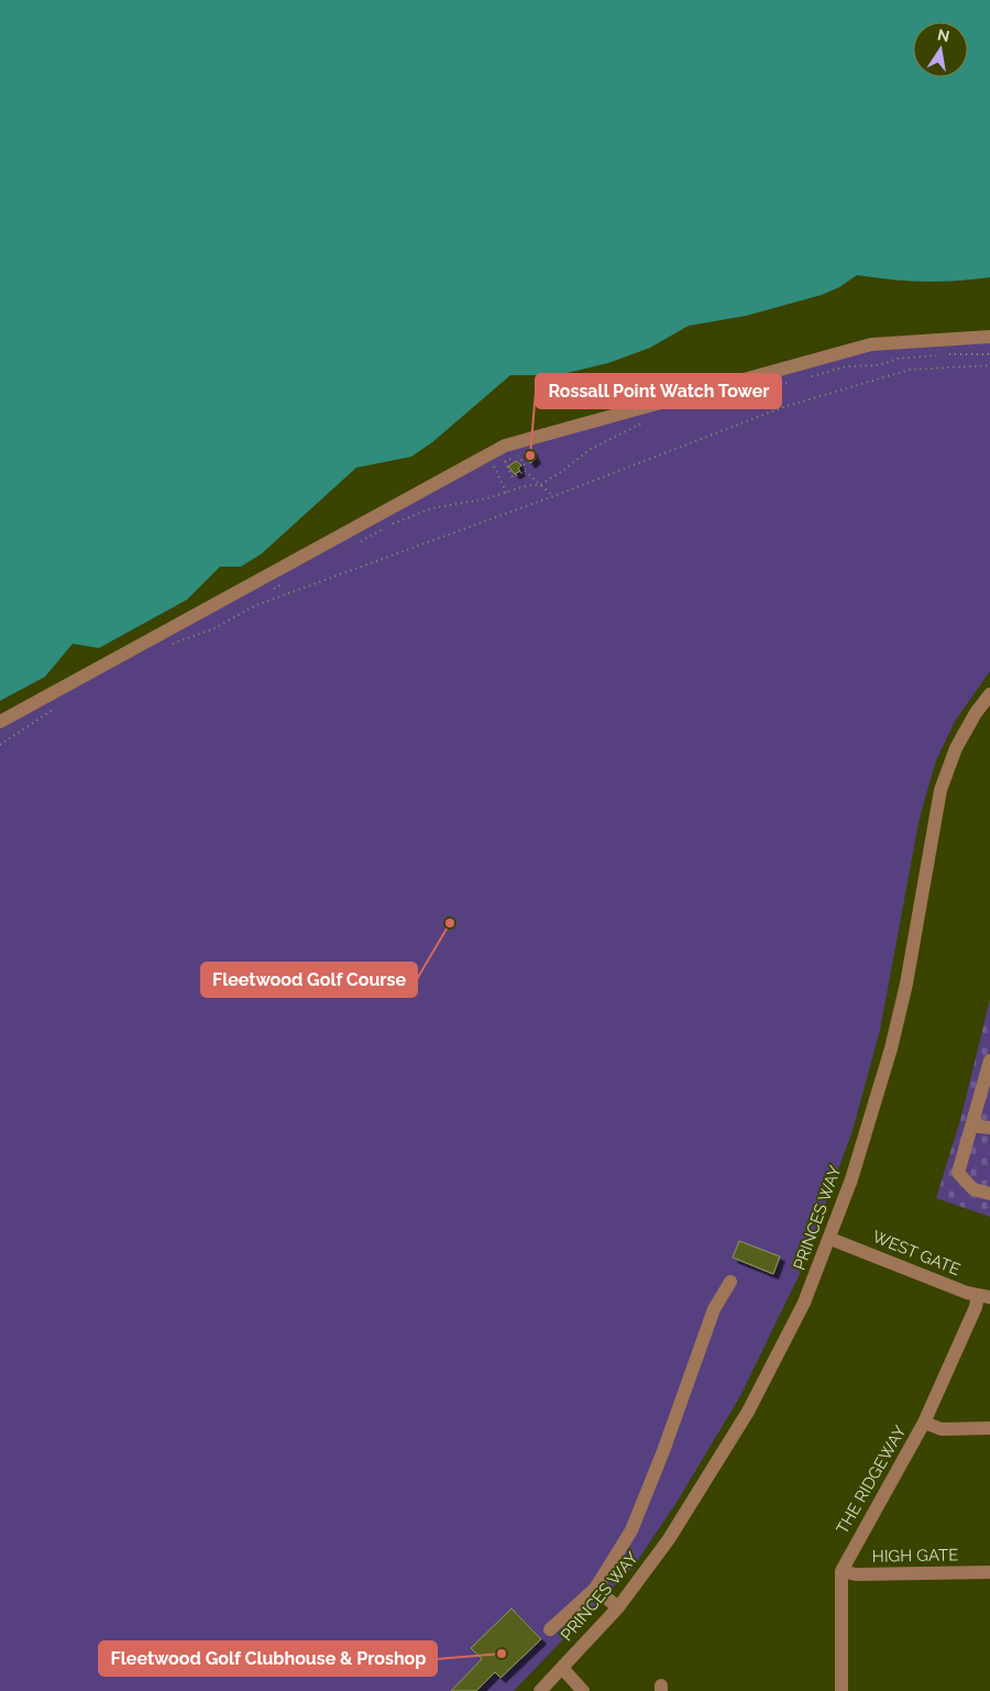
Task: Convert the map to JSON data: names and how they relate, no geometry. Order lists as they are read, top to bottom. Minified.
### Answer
{"streets":{"street":["PRINCES WAY","WEST GATE","THE RIDGEWAY","HIGH GATE"]},"crossings":[["PRINCES WAY","WEST GATE"],["WEST GATE","THE RIDGEWAY"],["THE RIDGEWAY","HIGH GATE"]],"places":["Rossall Point Watch Tower","Fleetwood Golf Course","Fleetwood Golf Clubhouse & Proshop"],"north":"top"}
